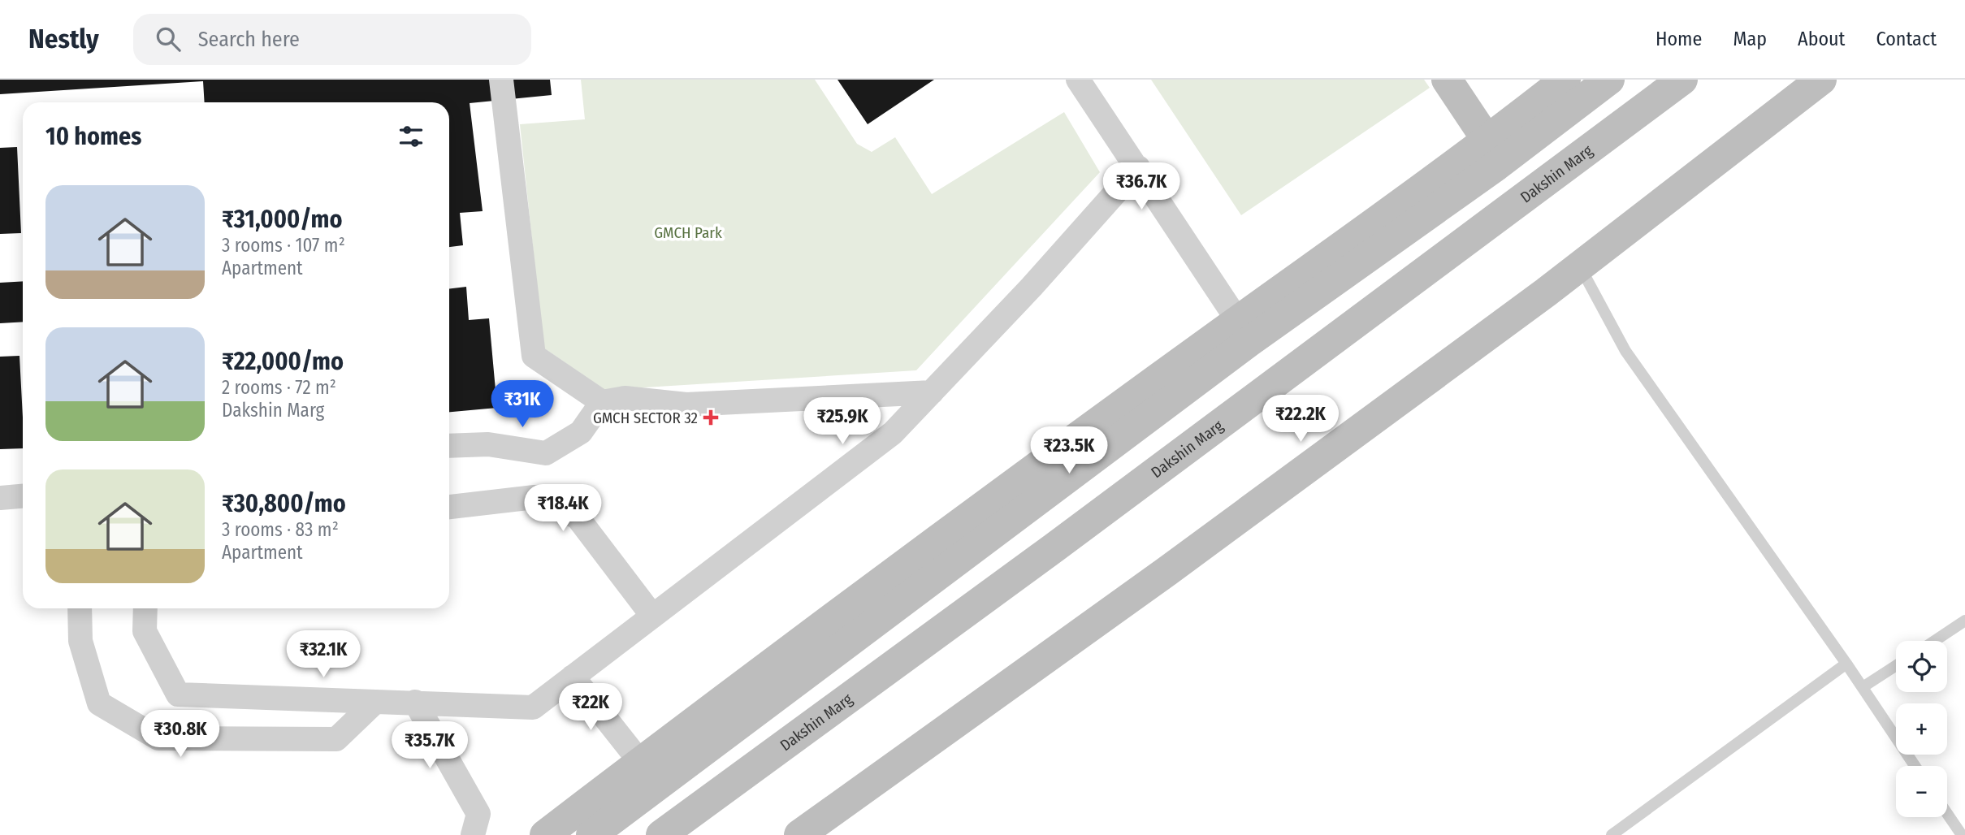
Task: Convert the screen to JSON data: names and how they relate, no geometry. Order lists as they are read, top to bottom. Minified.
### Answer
{"streets":{"street":["Dakshin Marg"]},"parks":["GMCH Park"],"places":{"health":["GMCH SECTOR 32"]},"page":{"header":"Nestly","search":"Search here","nav":["Home","Map","About","Contact"],"heading":"10 homes","price":["₹36.7K","₹31K","₹22.2K","₹25.9K","₹23.5K","₹18.4K","₹32.1K","₹22K","₹30.8K","₹35.7K"],"list":[{"name":"₹31,000/mo","note":"3 rooms · 107 m² · Apartment"},{"name":"₹22,000/mo","note":"2 rooms · 72 m² · Dakshin Marg"},{"name":"₹30,800/mo","note":"3 rooms · 83 m² · Apartment"}],"map_buttons":["+","−"]}}
